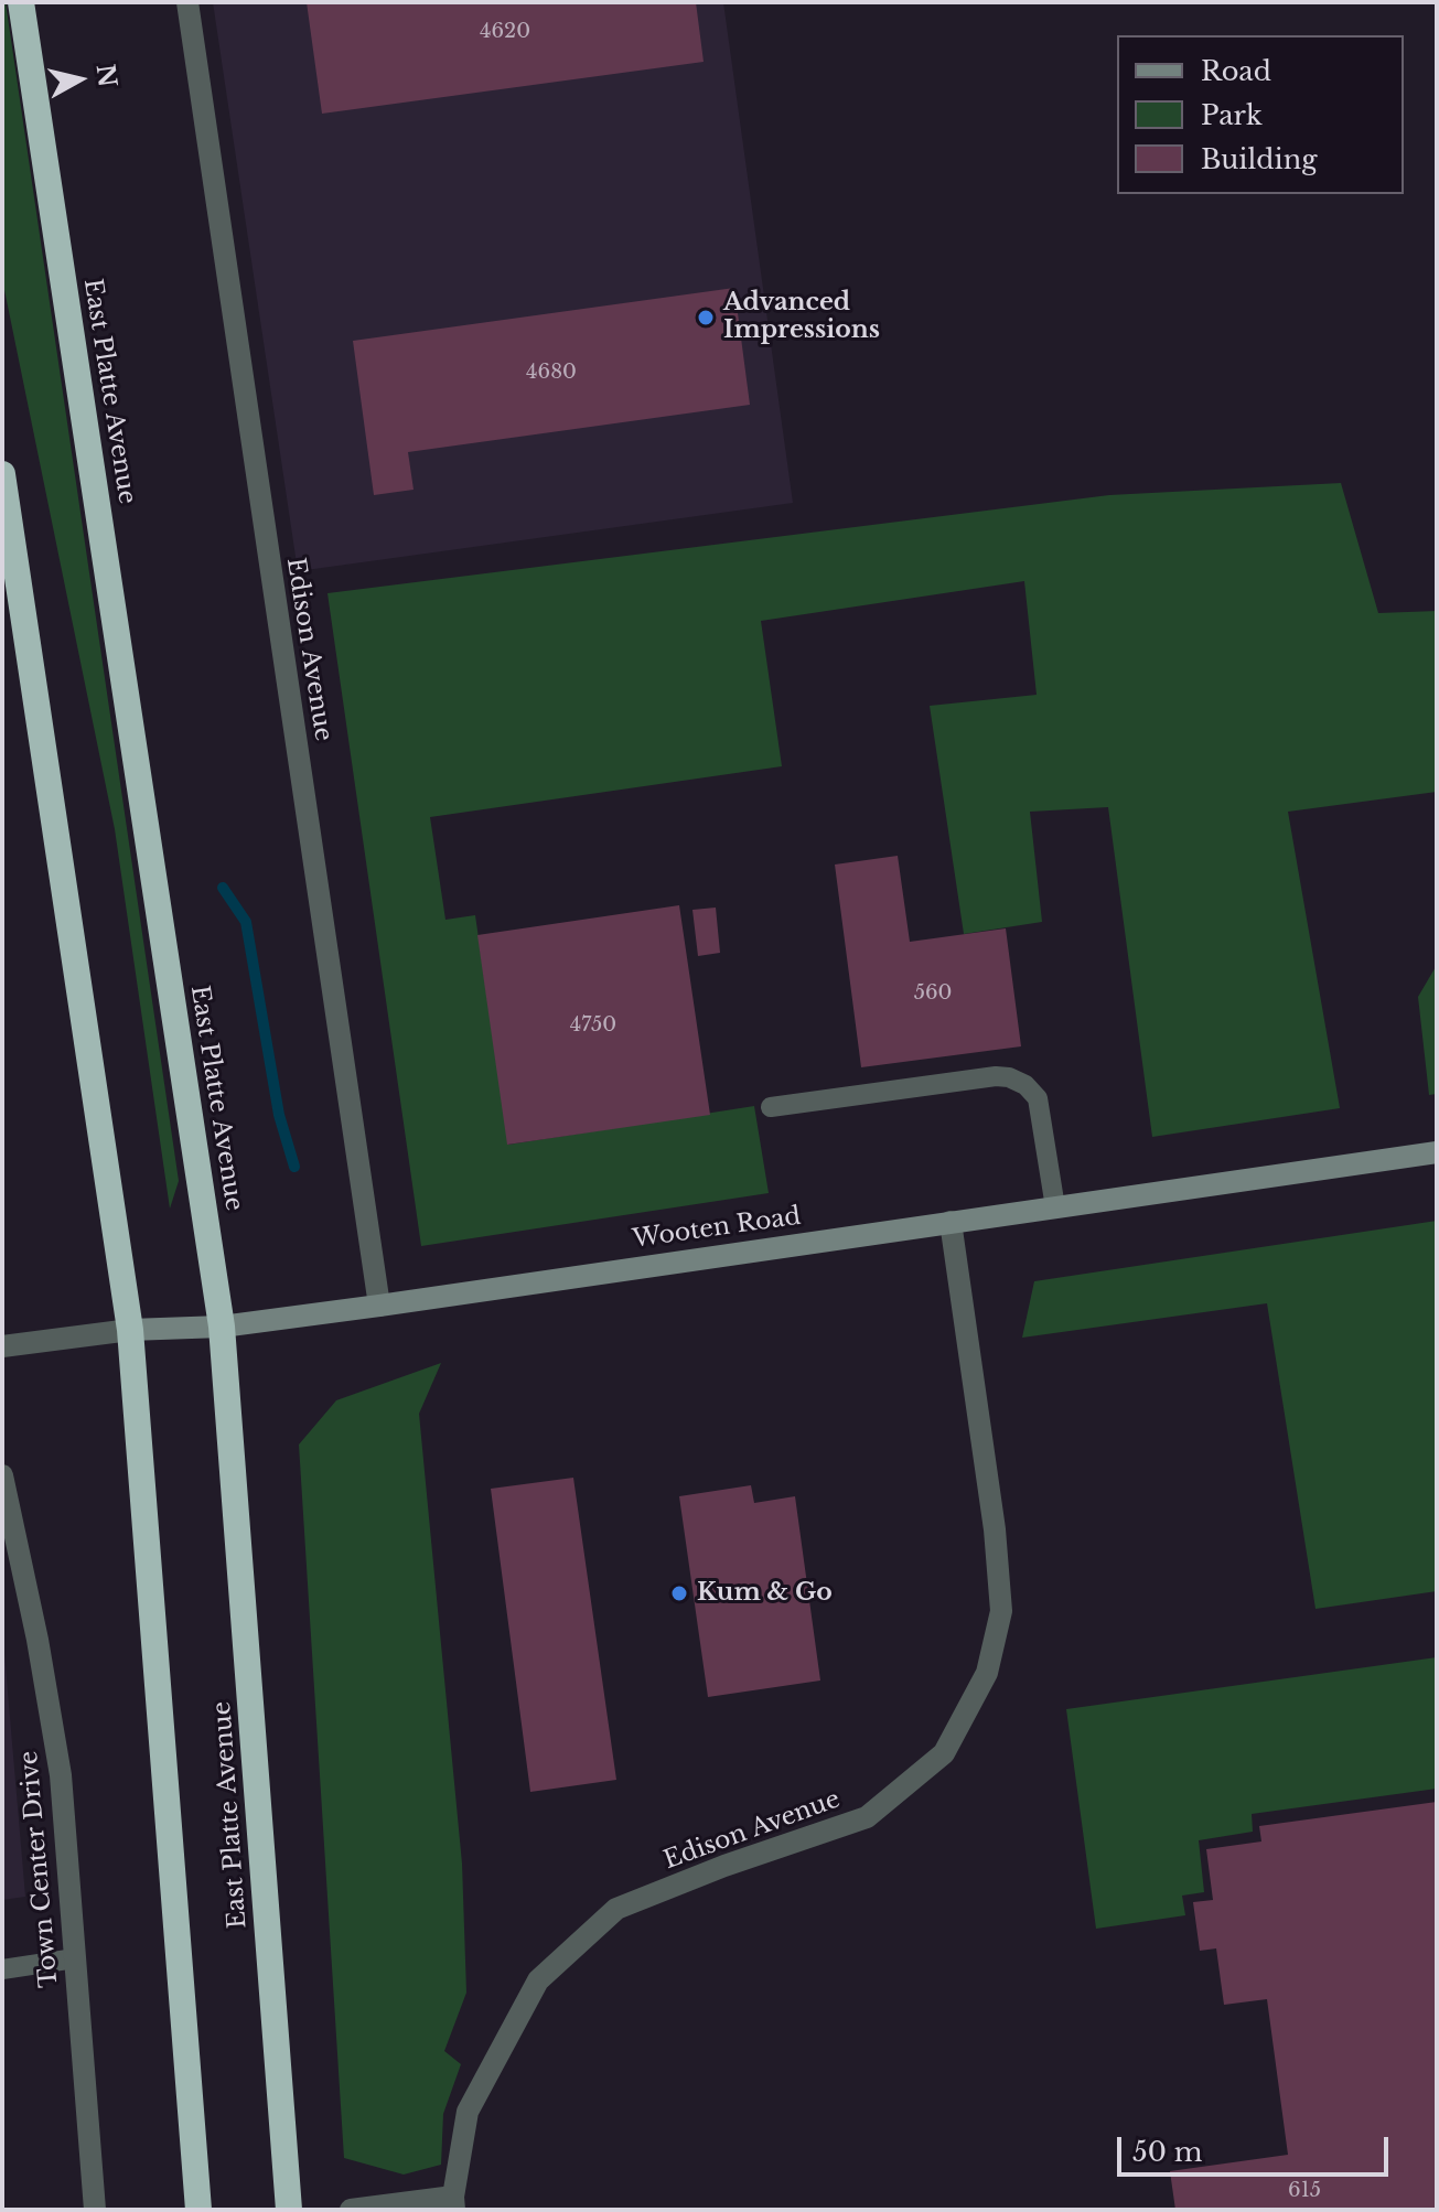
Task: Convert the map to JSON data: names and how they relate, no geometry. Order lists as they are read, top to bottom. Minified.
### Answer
{"streets":{"highway":["East Platte Avenue"],"street":["Edison Avenue","Wooten Road","Town Center Drive"]},"crossings":[["East Platte Avenue","Wooten Road"],["Edison Avenue","Wooten Road"]],"places":["Advanced Impressions","Kum & Go"],"house_numbers":["4620","4680","560","4750","615"],"legend":["Road","Park","Building"],"scale_bar":"50 m","north":"right"}
